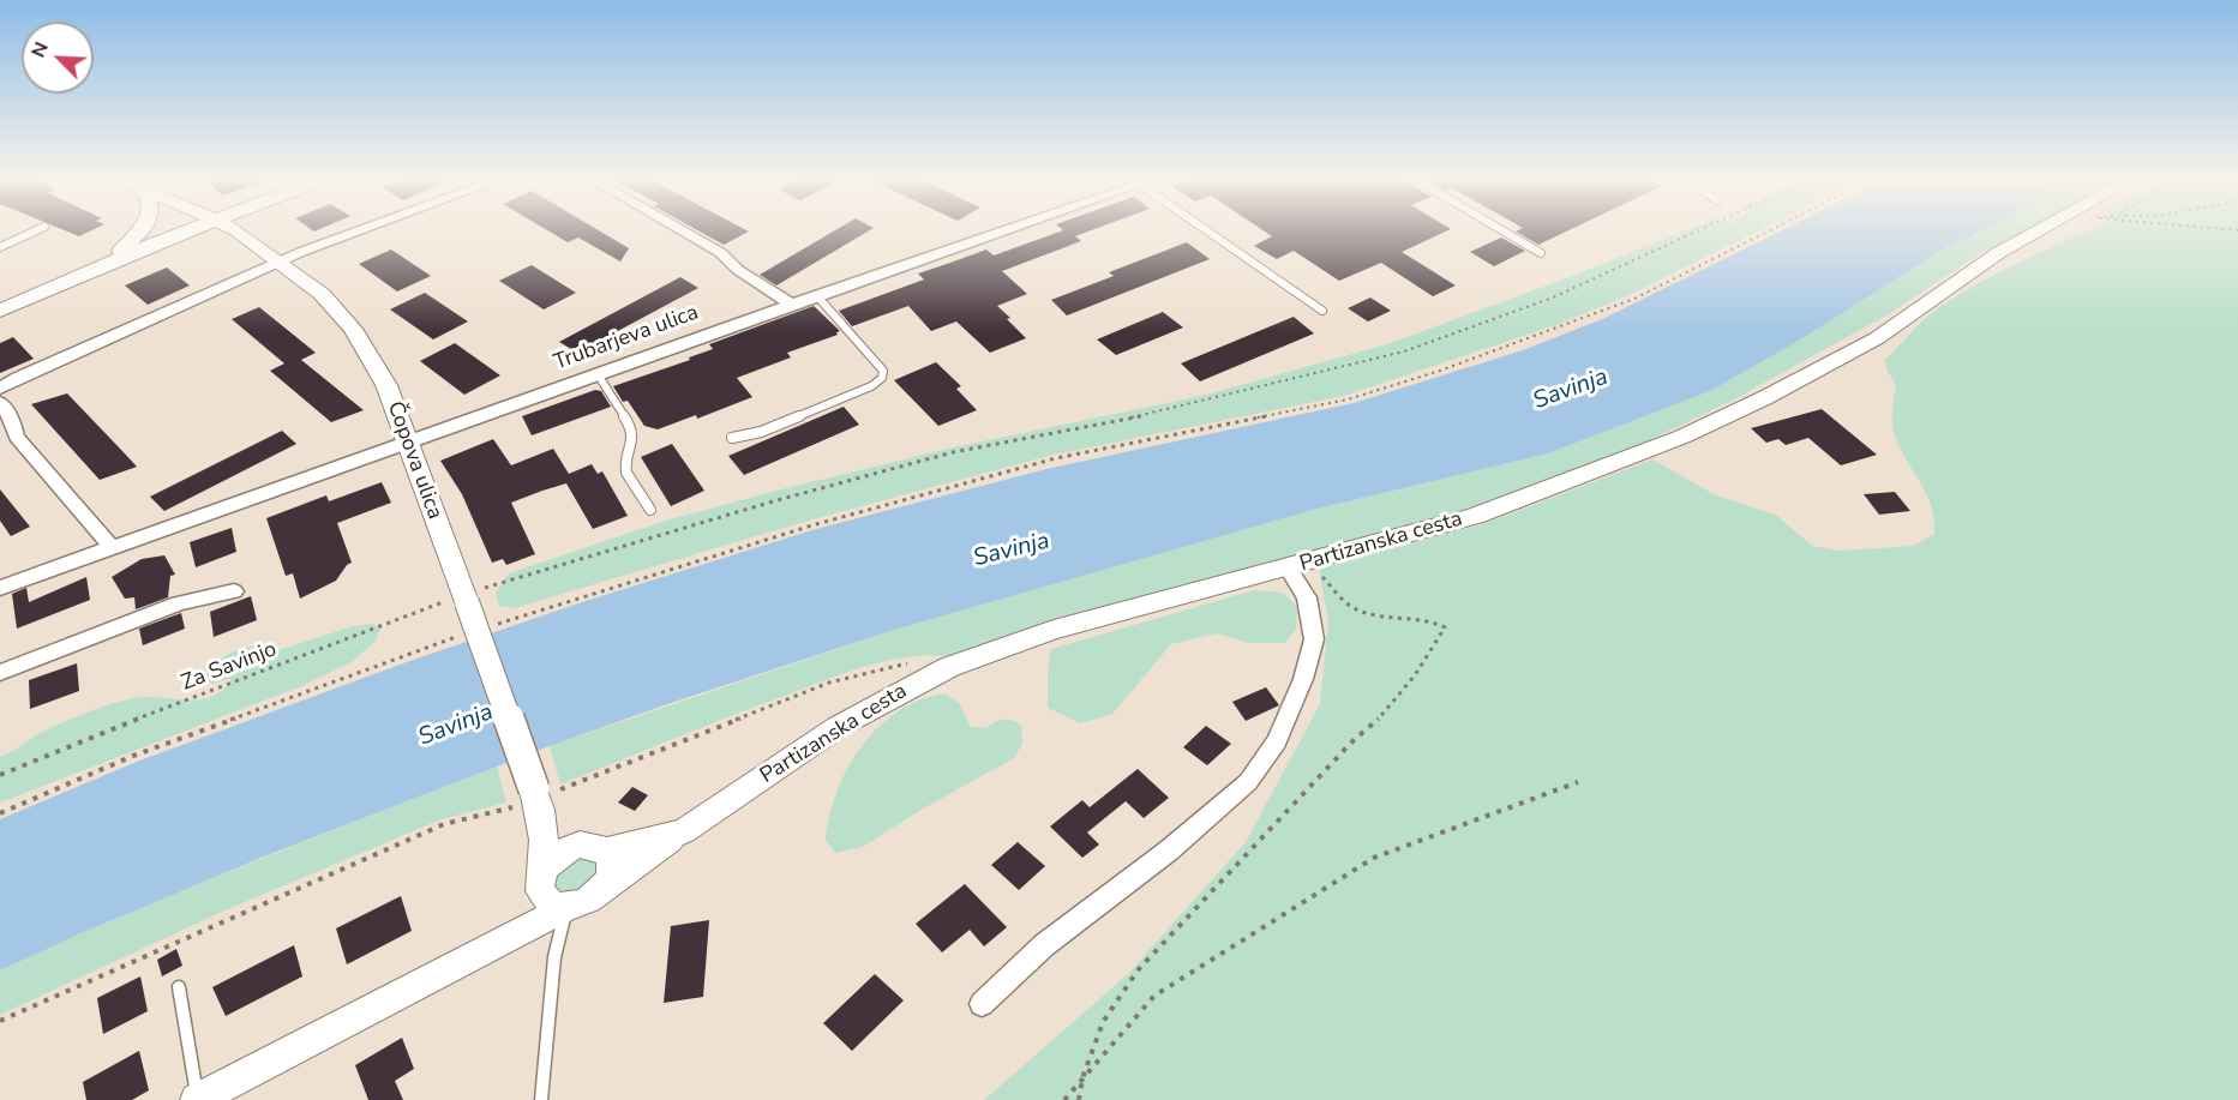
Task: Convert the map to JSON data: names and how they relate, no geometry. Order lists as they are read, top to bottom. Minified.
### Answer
{"streets":{"street":["Trubarjeva ulica","Čopova ulica","Partizanska cesta"],"path":["Za Savinjo"]},"crossings":[["Trubarjeva ulica","Čopova ulica"],["Čopova ulica","Partizanska cesta"],["Čopova ulica","Za Savinjo"]],"water":["Savinja"],"north":"top left"}
